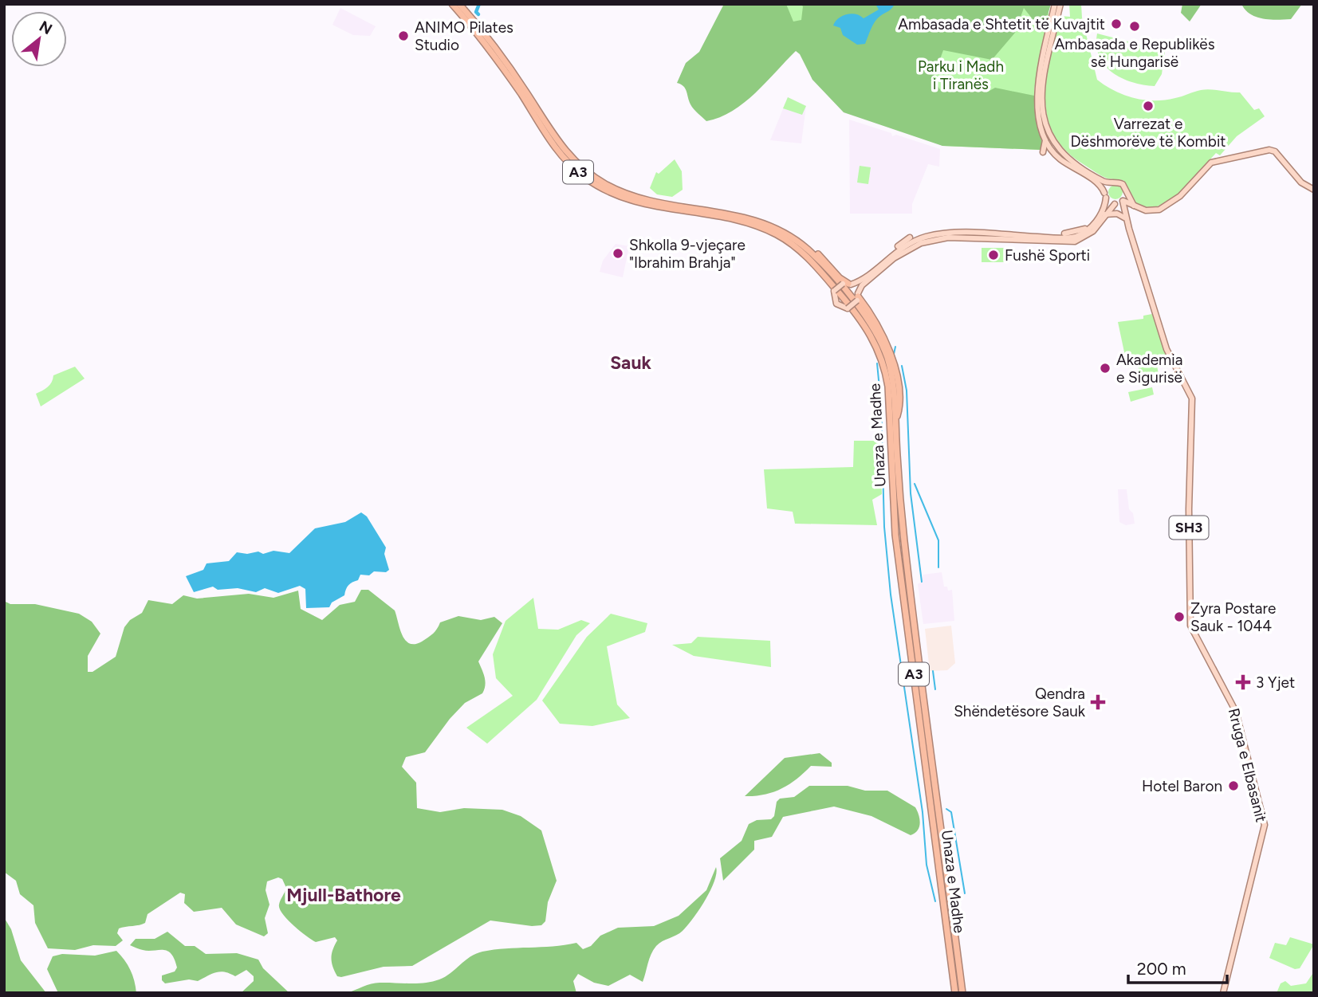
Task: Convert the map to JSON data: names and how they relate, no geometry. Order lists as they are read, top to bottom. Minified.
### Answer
{"streets":{"highway":["A3","Unaza e Madhe"],"main road":["SH3","Rruga e Elbasanit"]},"crossings":[["SH3","Rruga e Elbasanit"]],"districts":["Sauk","Mjull-Bathore"],"parks":["Parku i Madh i Tiranës"],"places":{"other":["Ambasada e Shtetit të Kuvajtit","Ambasada e Republikës së Hungarisë","ANIMO Pilates Studio","Varrezat e Dëshmorëve të Kombit","Shkolla 9-vjeçare \"Ibrahim Brahja\"","Fushë Sporti","Akademia e Sigurisë","Zyra Postare Sauk - 1044","Hotel Baron"],"health":["3 Yjet","Qendra Shëndetësore Sauk"]},"scale_bar":"200 m","north":"top right"}
